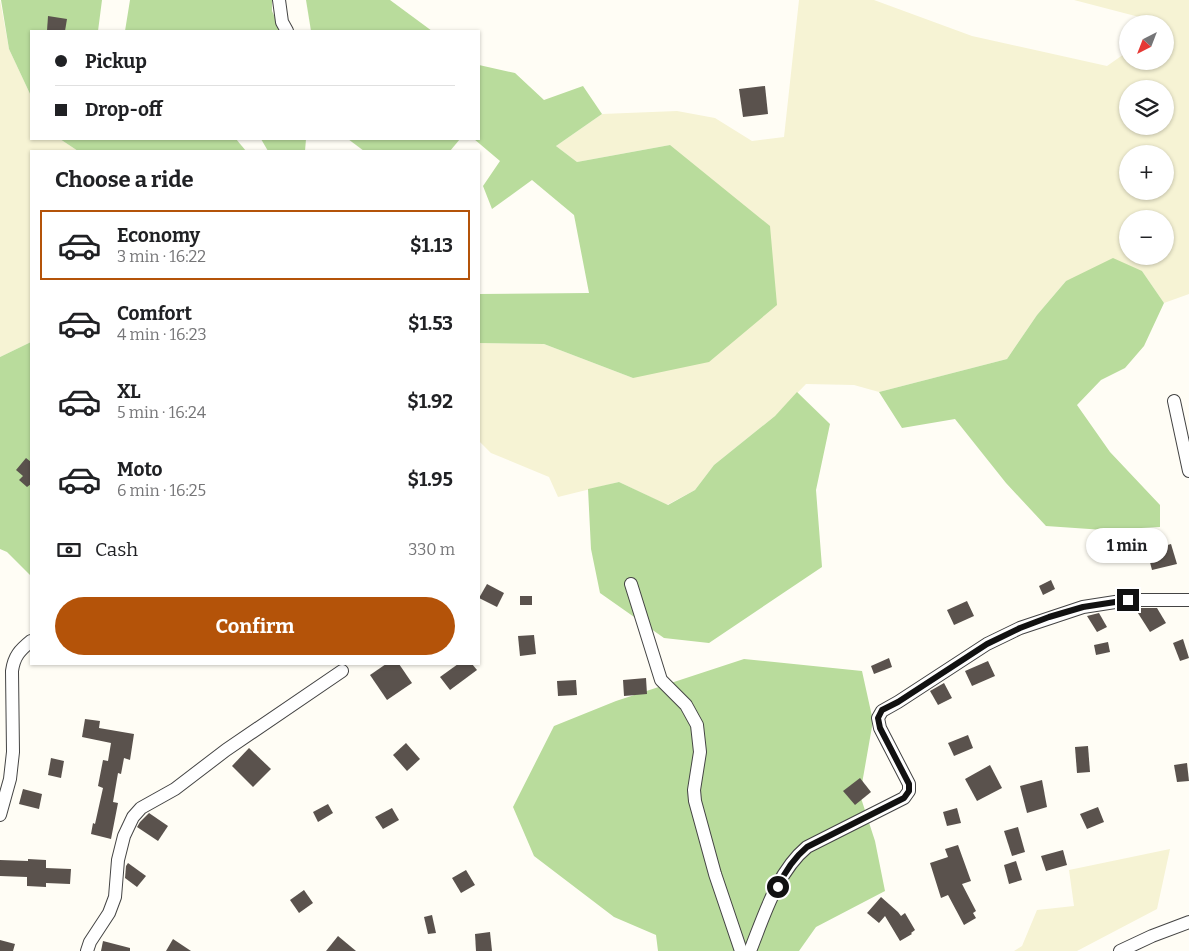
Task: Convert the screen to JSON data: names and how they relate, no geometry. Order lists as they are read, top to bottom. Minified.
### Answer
{"north":"bottom left","page":{"map_buttons":["+","−"],"banner":["Pickup","Drop-off"],"heading":"Choose a ride","list":[{"name":"Economy","note":"3 min · 16:22","value":"$1.13"},{"name":"Comfort","note":"4 min · 16:23","value":"$1.53"},{"name":"XL","note":"5 min · 16:24","value":"$1.92"},{"name":"Moto","note":"6 min · 16:25","value":"$1.95"}],"pay":["Cash","330 m"],"bubble":"1 min","buttons":"Confirm"}}
